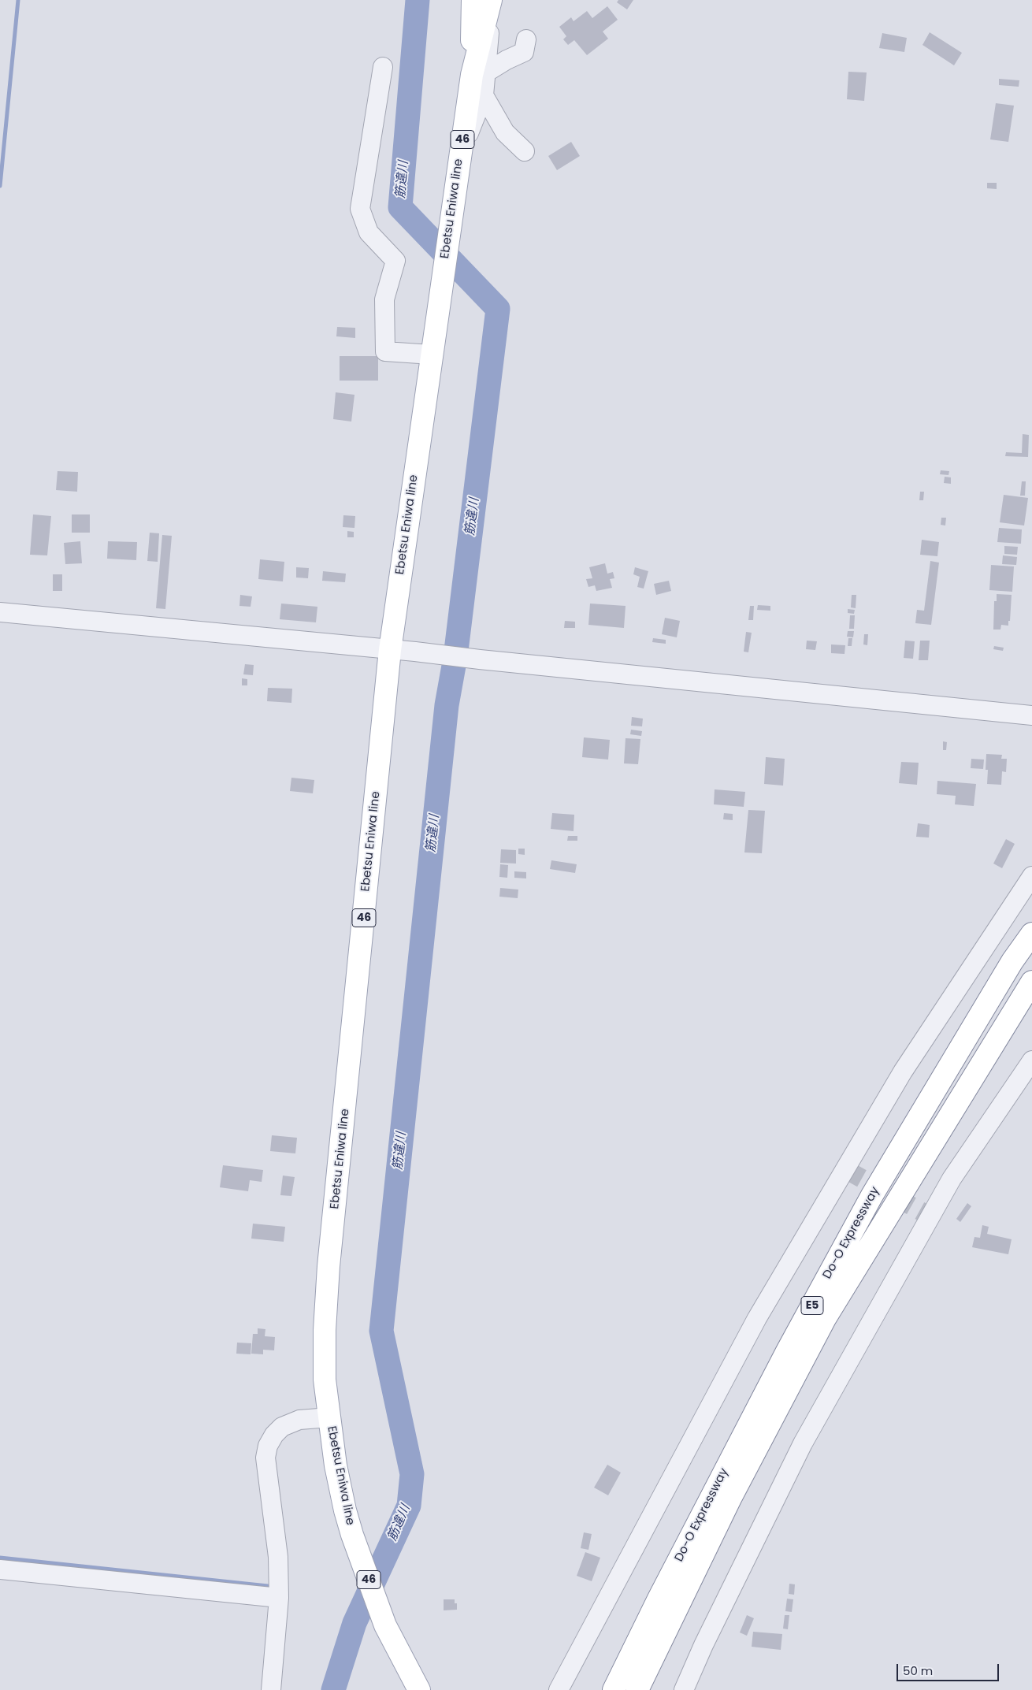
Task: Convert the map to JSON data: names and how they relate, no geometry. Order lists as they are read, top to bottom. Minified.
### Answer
{"streets":{"main road":["46","Ebetsu Eniwa line","Do-O Expressway","E5"]},"water":["筋違川"],"scale_bar":"50 m"}
